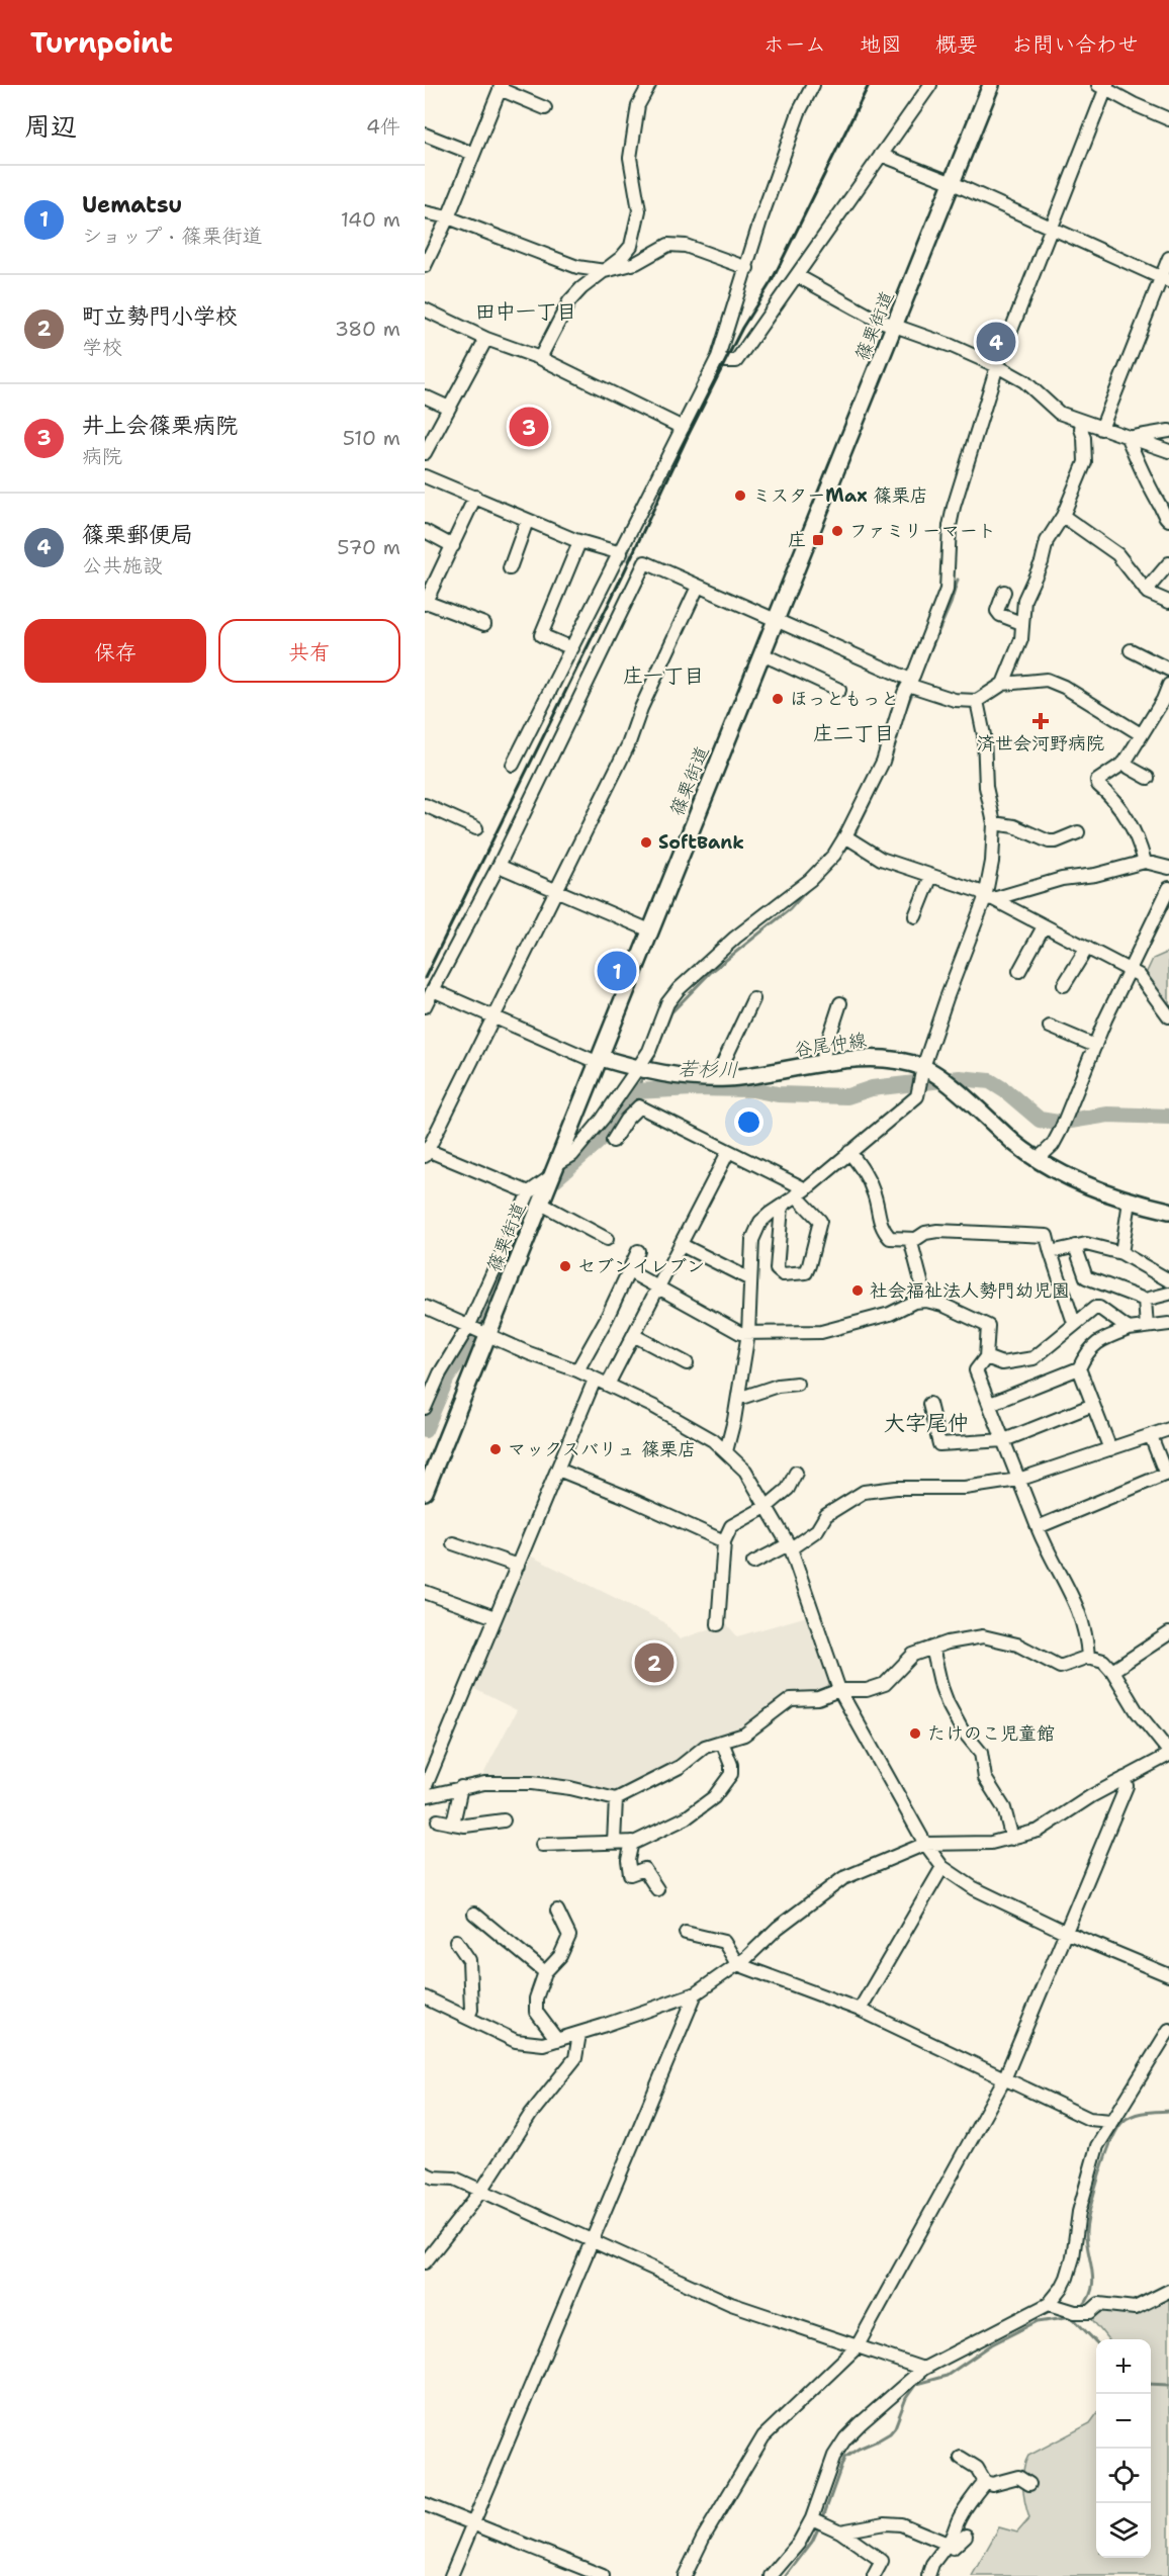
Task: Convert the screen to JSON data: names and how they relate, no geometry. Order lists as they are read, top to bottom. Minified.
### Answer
{"streets":{"main road":["篠栗街道","谷尾仲線"]},"crossings":[["篠栗街道","谷尾仲線"]],"districts":["田中一丁目","庄一丁目","庄二丁目","大字尾仲"],"water":["若杉川"],"places":{"other":["ミスターMax 篠栗店","ファミリーマート","ほっともっと","SoftBank","セブンイレブン","社会福祉法人勢門幼児園","マックスバリュ 篠栗店","たけのこ児童館"],"transit":["庄"],"health":["済世会河野病院"]},"page":{"header":"Turnpoint","nav":["ホーム","地図","概要","お問い合わせ"],"heading":["周辺","4件"],"list":[{"mark":"1","name":"Uematsu","note":"ショップ · 篠栗街道","value":"140 m"},{"mark":"2","name":"町立勢門小学校","note":"学校","value":"380 m"},{"mark":"3","name":"井上会篠栗病院","note":"病院","value":"510 m"},{"mark":"4","name":"篠栗郵便局","note":"公共施設","value":"570 m"}],"pins":["4","3","1","2"],"buttons":["保存","共有"],"map_buttons":["+","−"]}}
